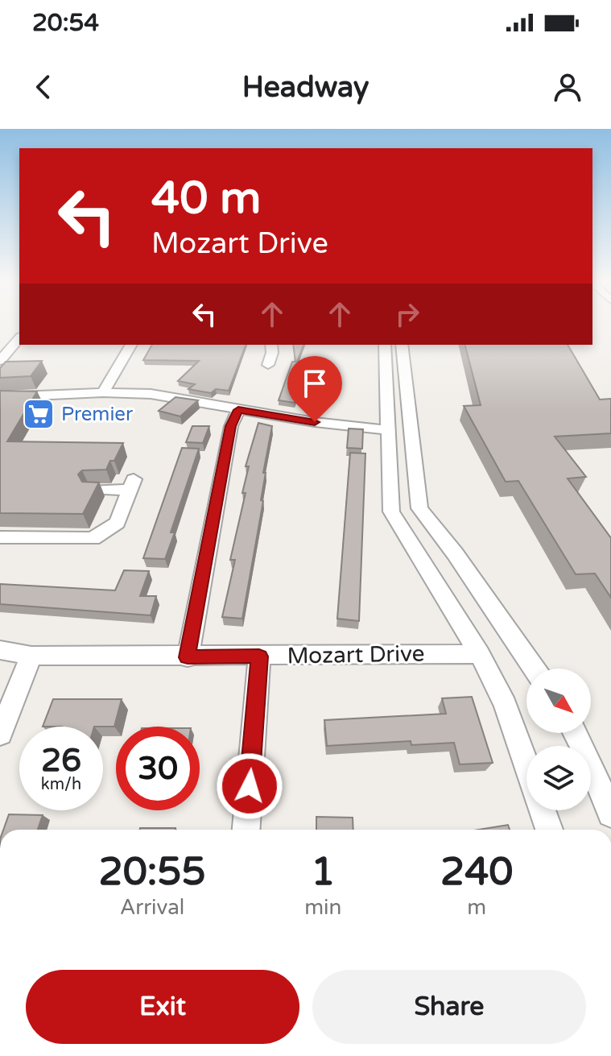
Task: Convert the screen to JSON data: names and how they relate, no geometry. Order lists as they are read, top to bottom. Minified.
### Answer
{"streets":{"street":["Mozart Drive"]},"places":{"supermarket":["Premier"]},"north":"bottom right","page":{"status":"20:54","header":"Headway","turn":["40 m","Mozart Drive"],"speed":"26 km/h","limit":"30","eta":["20:55","Arrival","1","min","240","m"],"buttons":["Exit","Share"]}}
